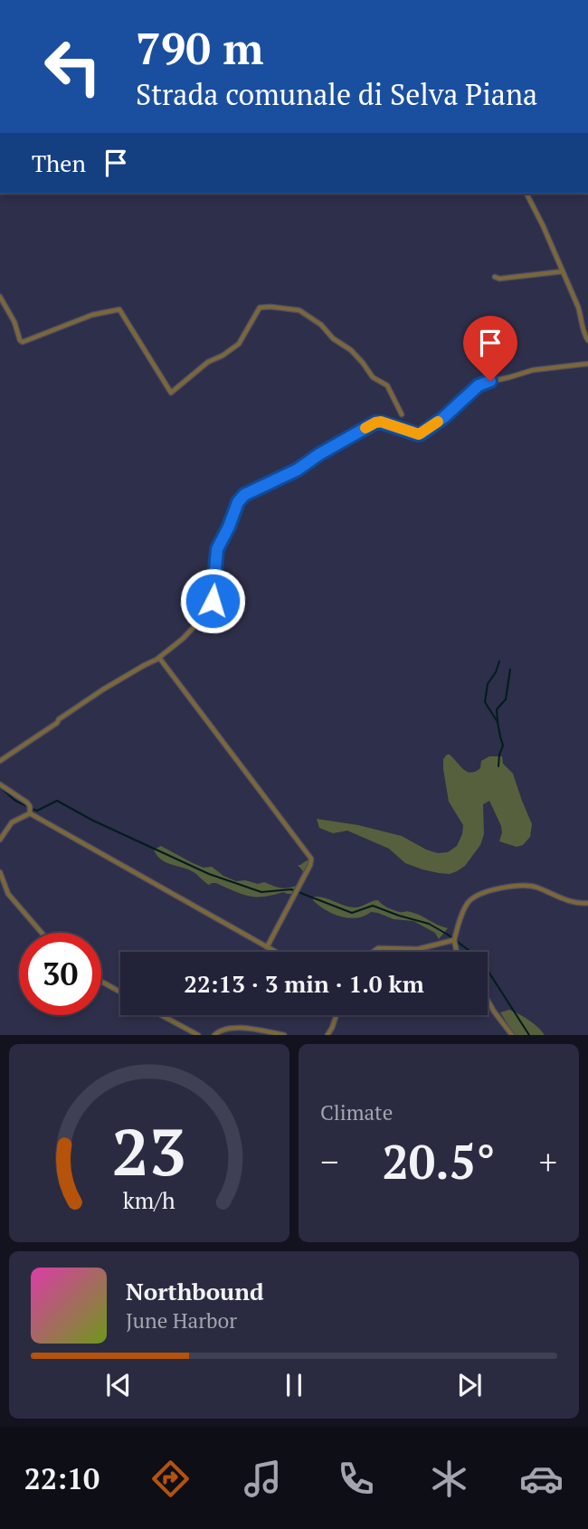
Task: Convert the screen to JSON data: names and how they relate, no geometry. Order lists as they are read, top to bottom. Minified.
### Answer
{"page":{"turn":["790 m","Strada comunale di Selva Piana"],"then":"Then","limit":"30","trip":"22:13 · 3 min · 1.0 km","tile":"Climate","heat":["−","20.5°","+"],"song":["Northbound","June Harbor"],"tabs":"22:10","gauge":["23","km/h"]}}
